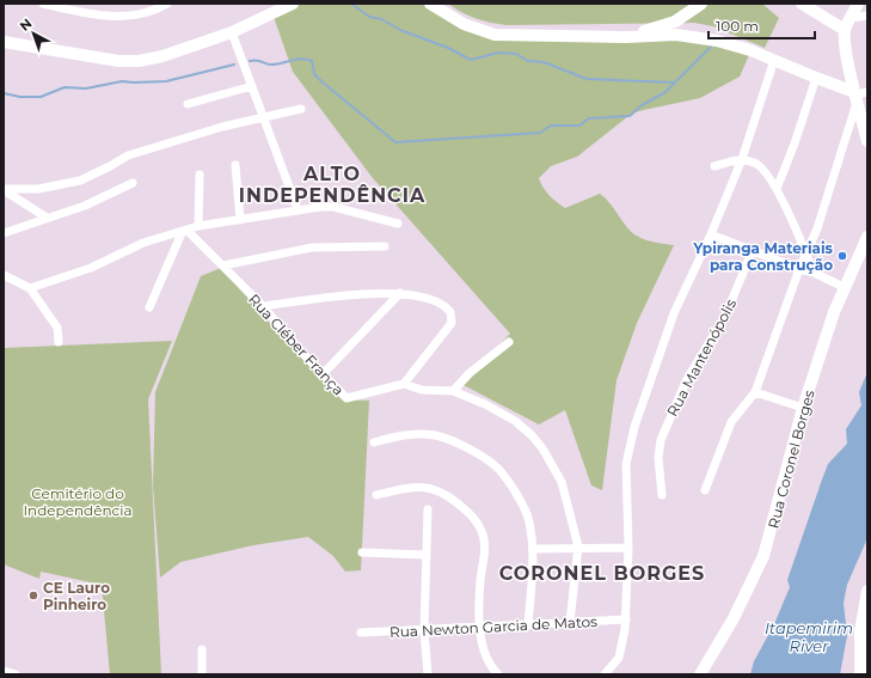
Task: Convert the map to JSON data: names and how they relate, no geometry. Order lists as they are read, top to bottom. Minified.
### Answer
{"streets":{"street":["Rua Cléber França","Rua Mantenópolis","Rua Coronel Borges","Rua Newton Garcia de Matos"]},"crossings":[["Rua Cléber França","Rua Newton Garcia de Matos"]],"districts":["ALTO INDEPENDÊNCIA","CORONEL BORGES"],"water":["Itapemirim River"],"parks":["Cemitério do Independência"],"places":["Ypiranga Materiais para Construção","CE Lauro Pinheiro"],"scale_bar":"100 m","north":"top left"}
